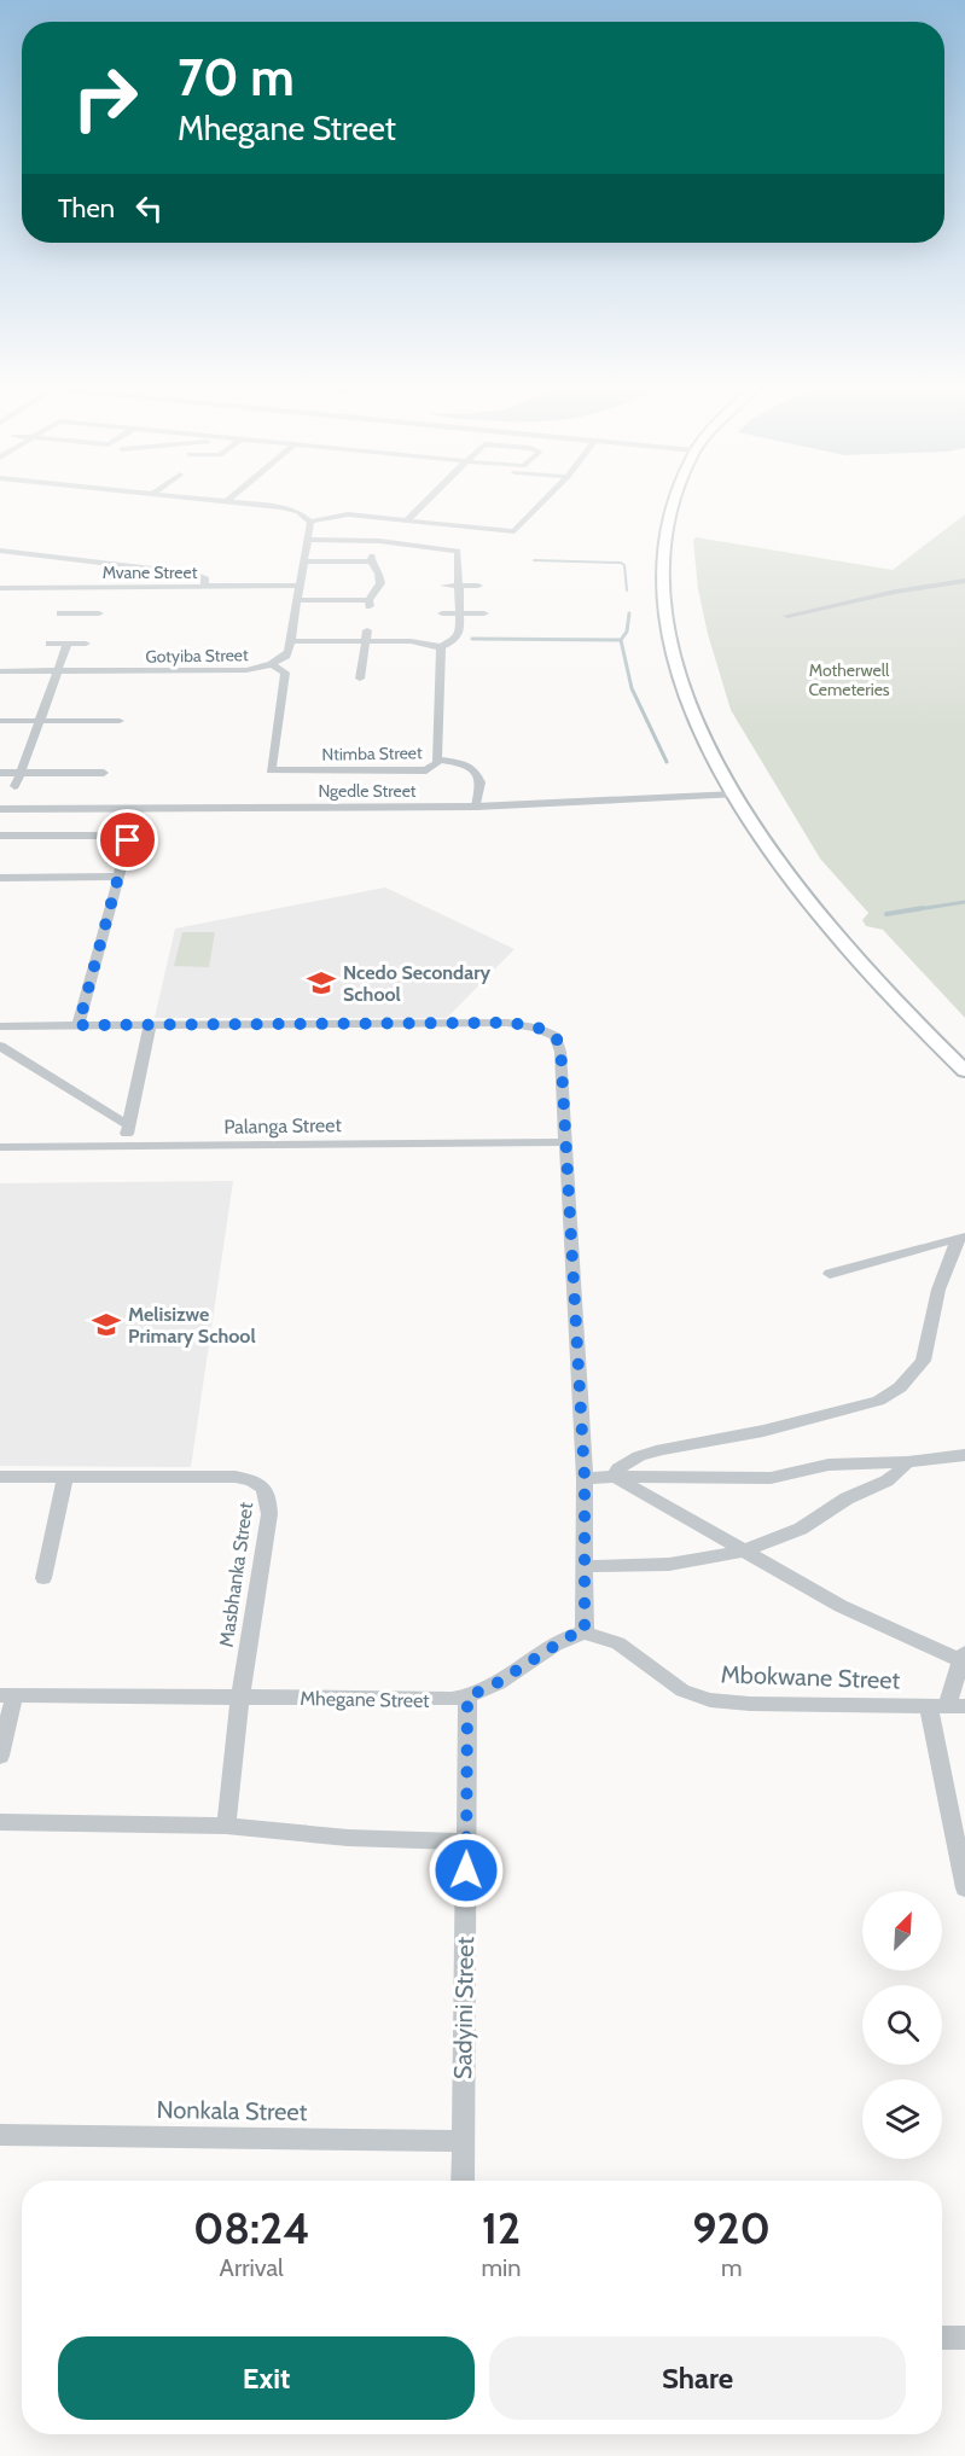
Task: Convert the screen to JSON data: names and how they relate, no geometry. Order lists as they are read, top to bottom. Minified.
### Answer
{"streets":{"street":["Mvane Street","Gotyiba Street","Ntimba Street","Ngedle Street","Palanga Street","Masbhanka Street","Mbokwane Street","Mhegane Street","Sadyini Street","Nonkala Street"]},"crossings":[["Mvane Street","Gotyiba Street"],["Gotyiba Street","Ntimba Street"],["Masbhanka Street","Mhegane Street"],["Mbokwane Street","Mhegane Street"],["Mhegane Street","Sadyini Street"],["Sadyini Street","Nonkala Street"]],"parks":["Motherwell Cemeteries"],"places":{"school or university":["Ncedo Secondary School","Melisizwe Primary School"]},"north":"top right","page":{"turn":["70 m","Mhegane Street"],"then":"Then","eta":["08:24","Arrival","12","min","920","m"],"buttons":["Exit","Share"]}}
